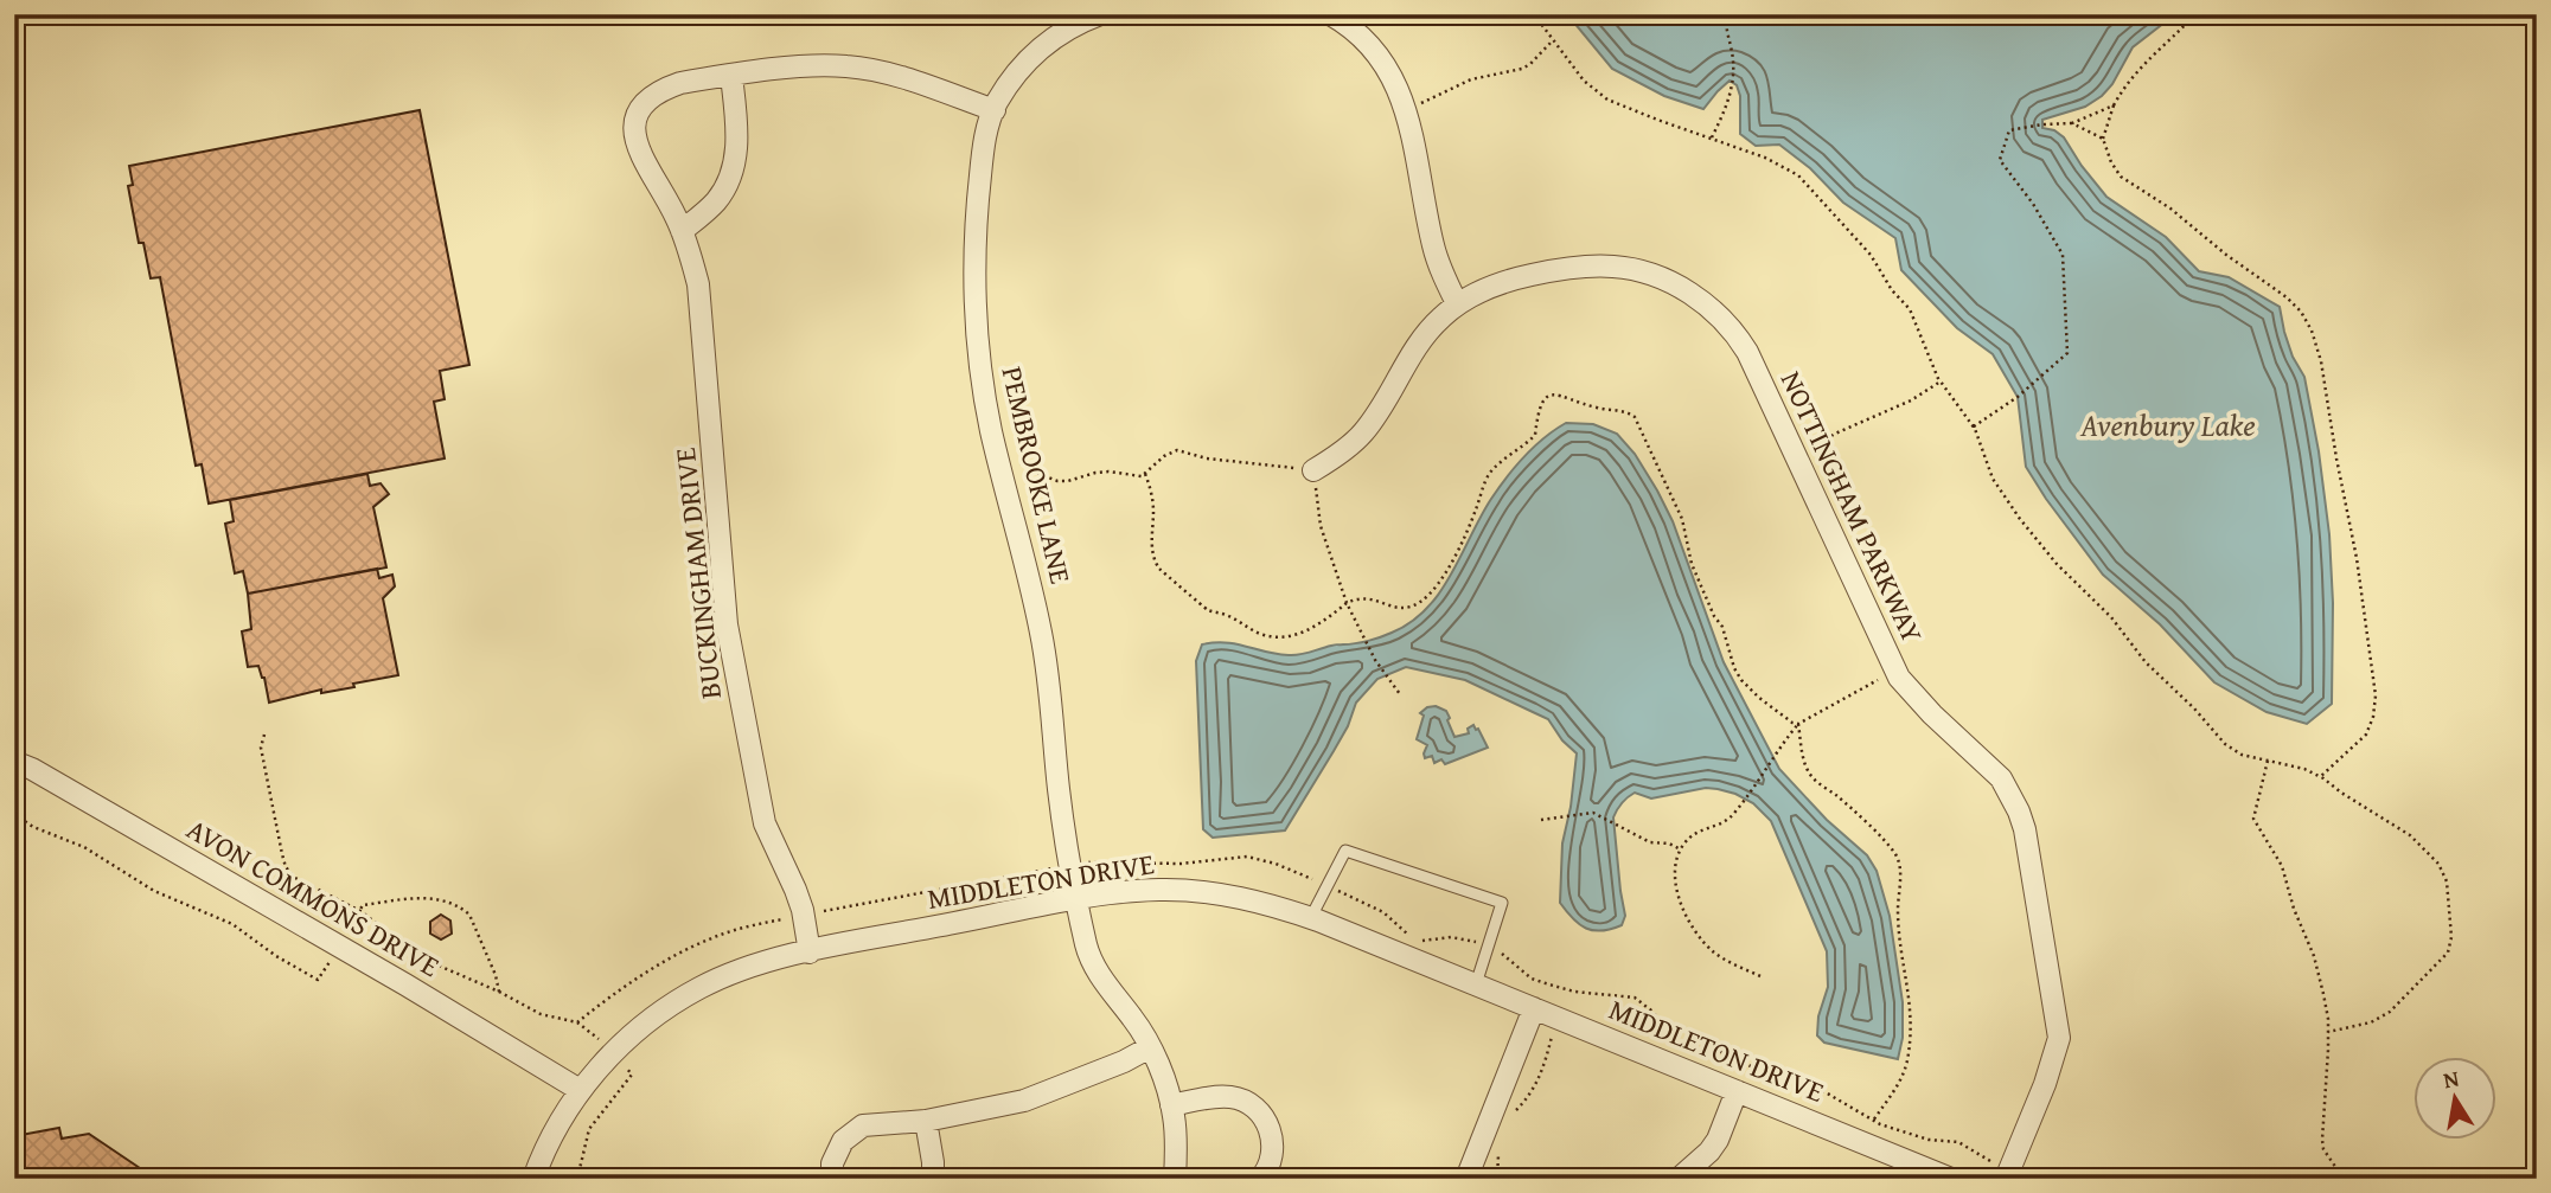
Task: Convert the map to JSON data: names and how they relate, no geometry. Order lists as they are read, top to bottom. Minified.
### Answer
{"streets":{"street":["PEMBROOKE LANE","NOTTINGHAM PARKWAY","BUCKINGHAM DRIVE","MIDDLETON DRIVE","AVON COMMONS DRIVE"]},"crossings":[["PEMBROOKE LANE","BUCKINGHAM DRIVE"],["PEMBROOKE LANE","MIDDLETON DRIVE"],["BUCKINGHAM DRIVE","MIDDLETON DRIVE"],["MIDDLETON DRIVE","AVON COMMONS DRIVE"]],"water":["Avenbury Lake"],"north":"top"}
